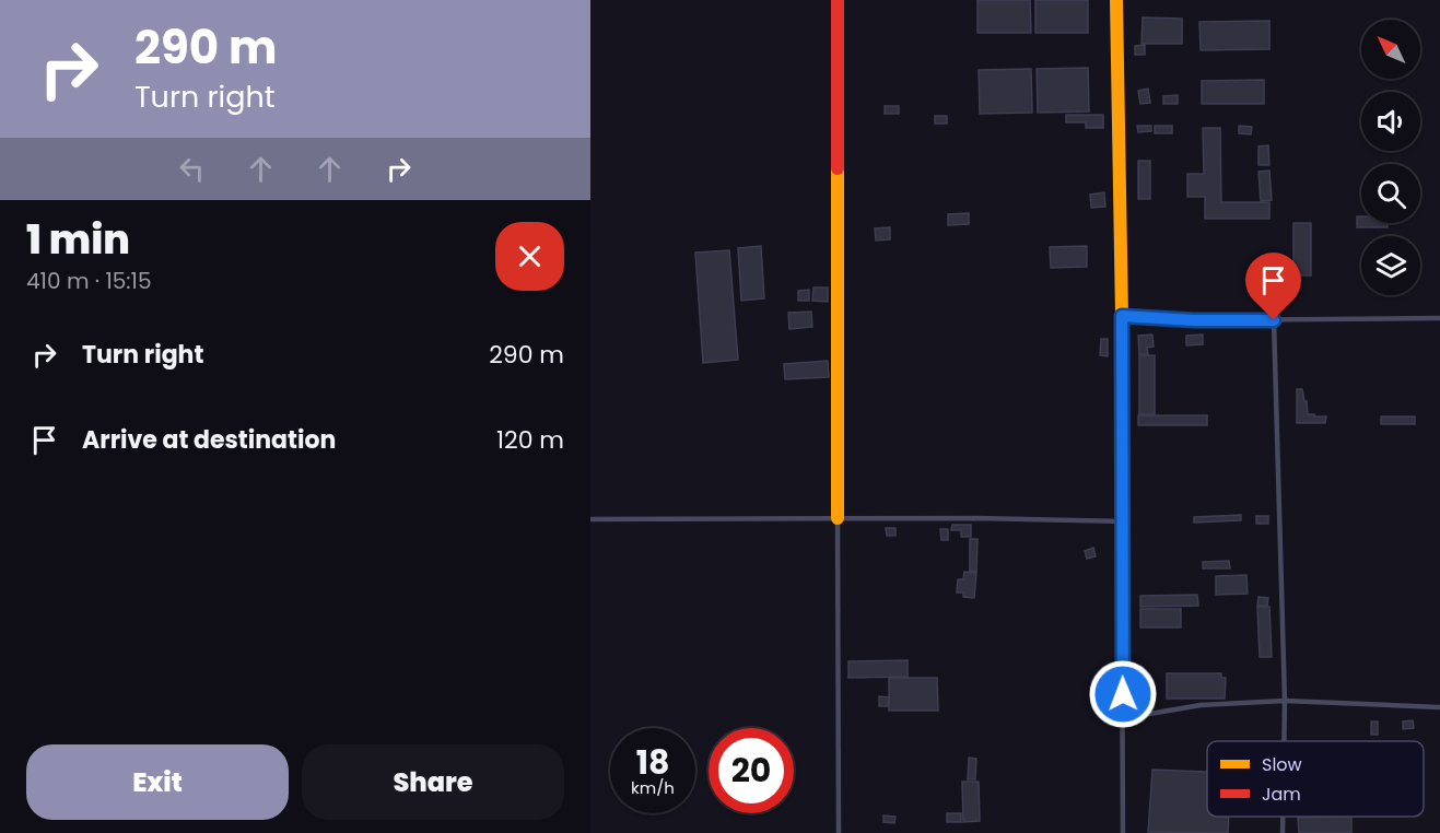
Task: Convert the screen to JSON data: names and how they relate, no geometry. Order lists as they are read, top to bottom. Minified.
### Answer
{"legend":["Slow","Jam"],"north":"top left","page":{"turn":["290 m","Turn right"],"heading":["1 min","410 m · 15:15"],"list":[{"name":"Turn right","value":"290 m"},{"name":"Arrive at destination","value":"120 m"}],"speed":"18 km/h","limit":"20","buttons":["Exit","Share"]}}
